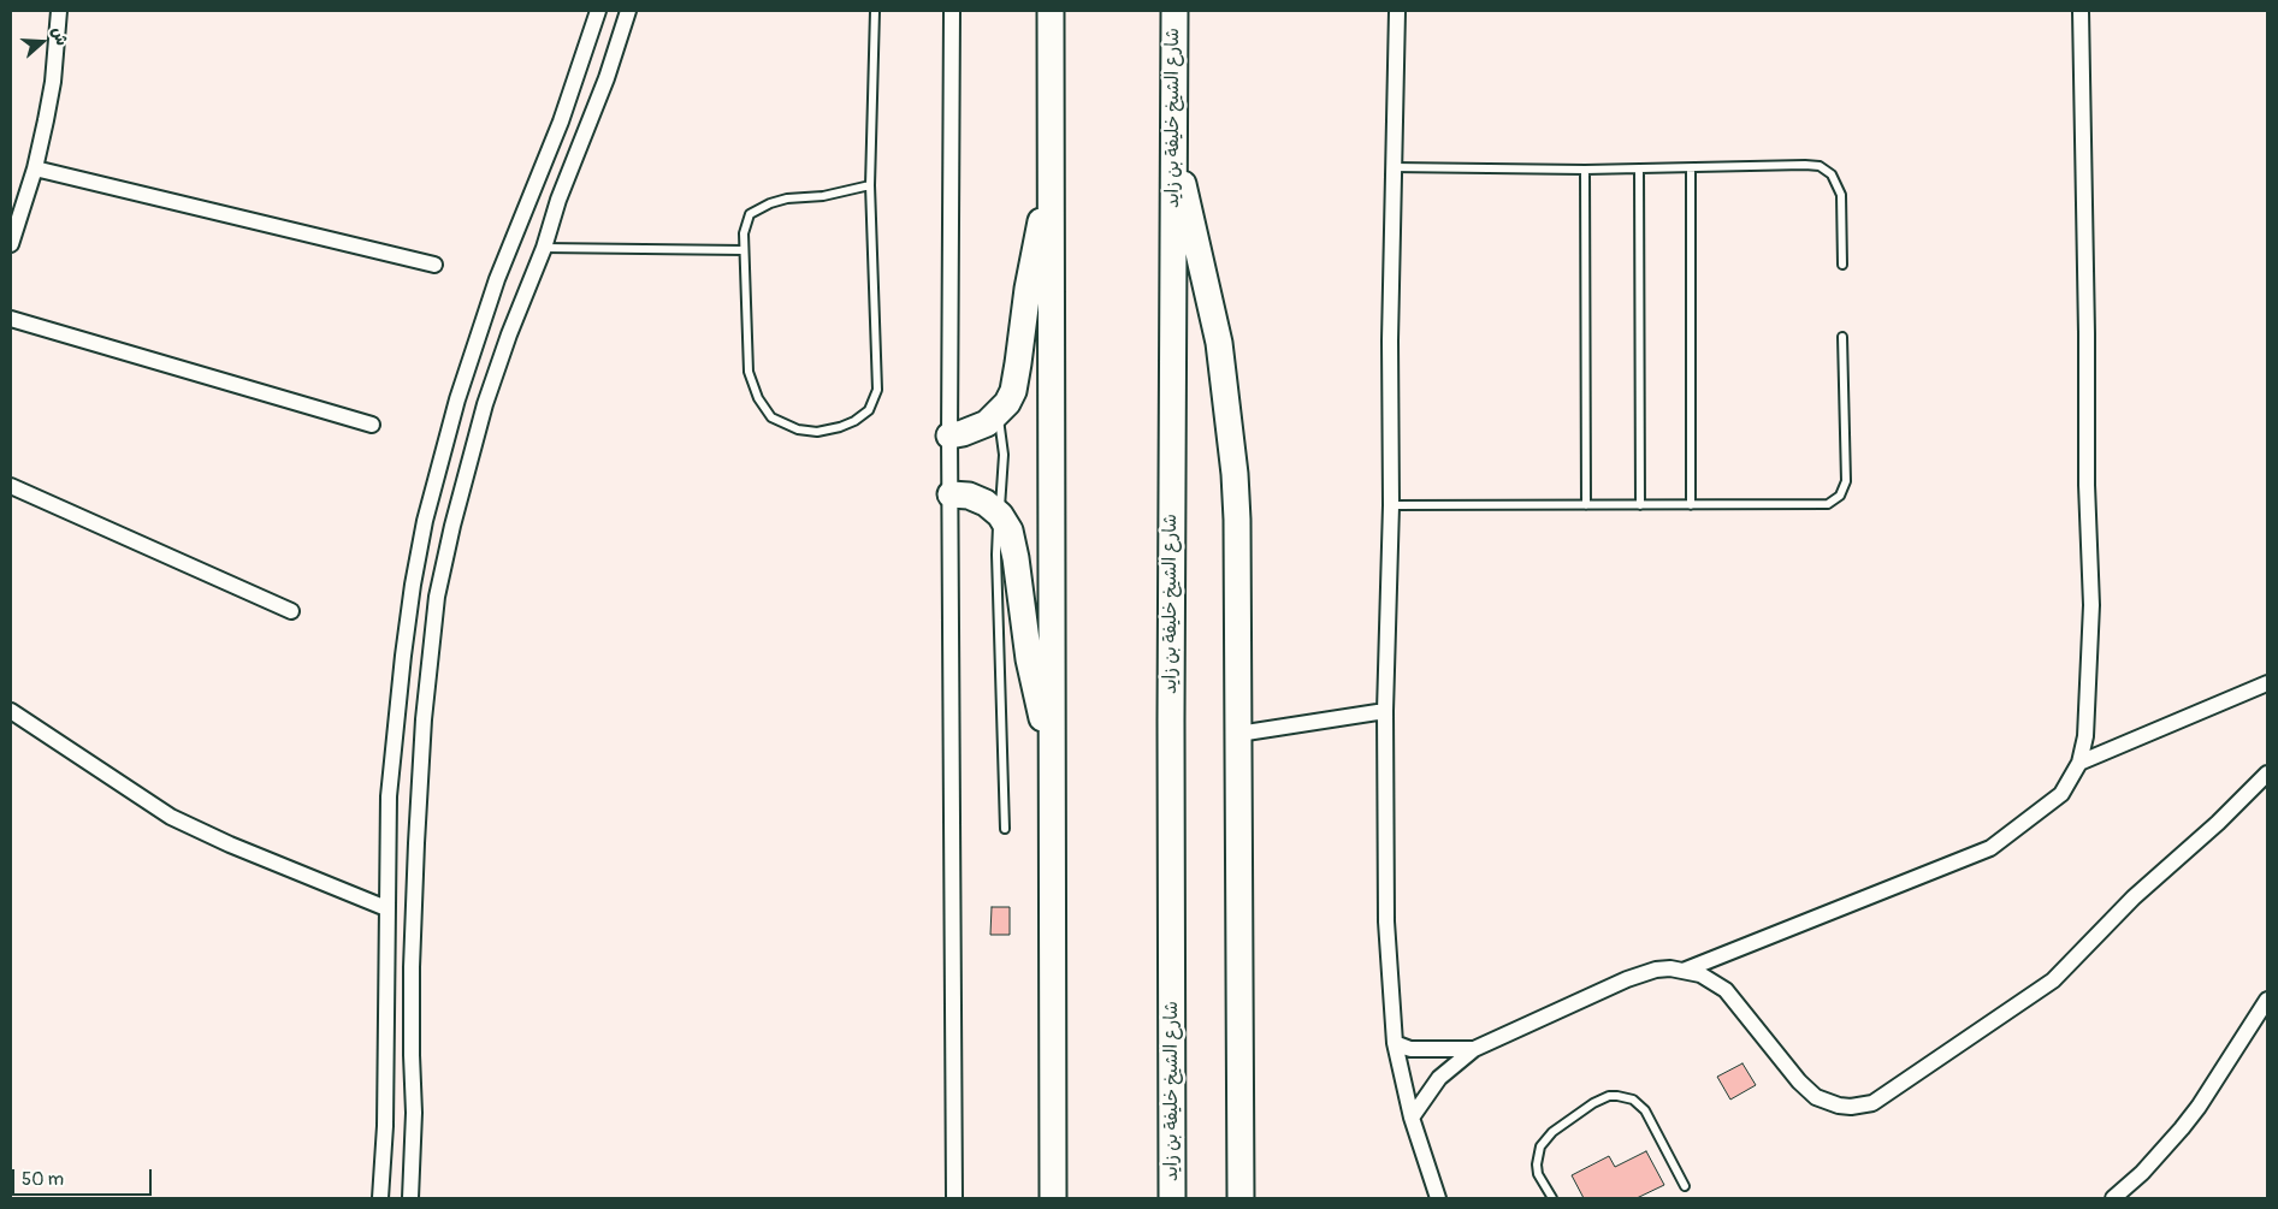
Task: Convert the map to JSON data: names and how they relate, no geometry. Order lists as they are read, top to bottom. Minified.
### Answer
{"streets":{"highway":["شارع الشيخ خليفة بن زايد"]},"scale_bar":"50 m","north":"right"}
